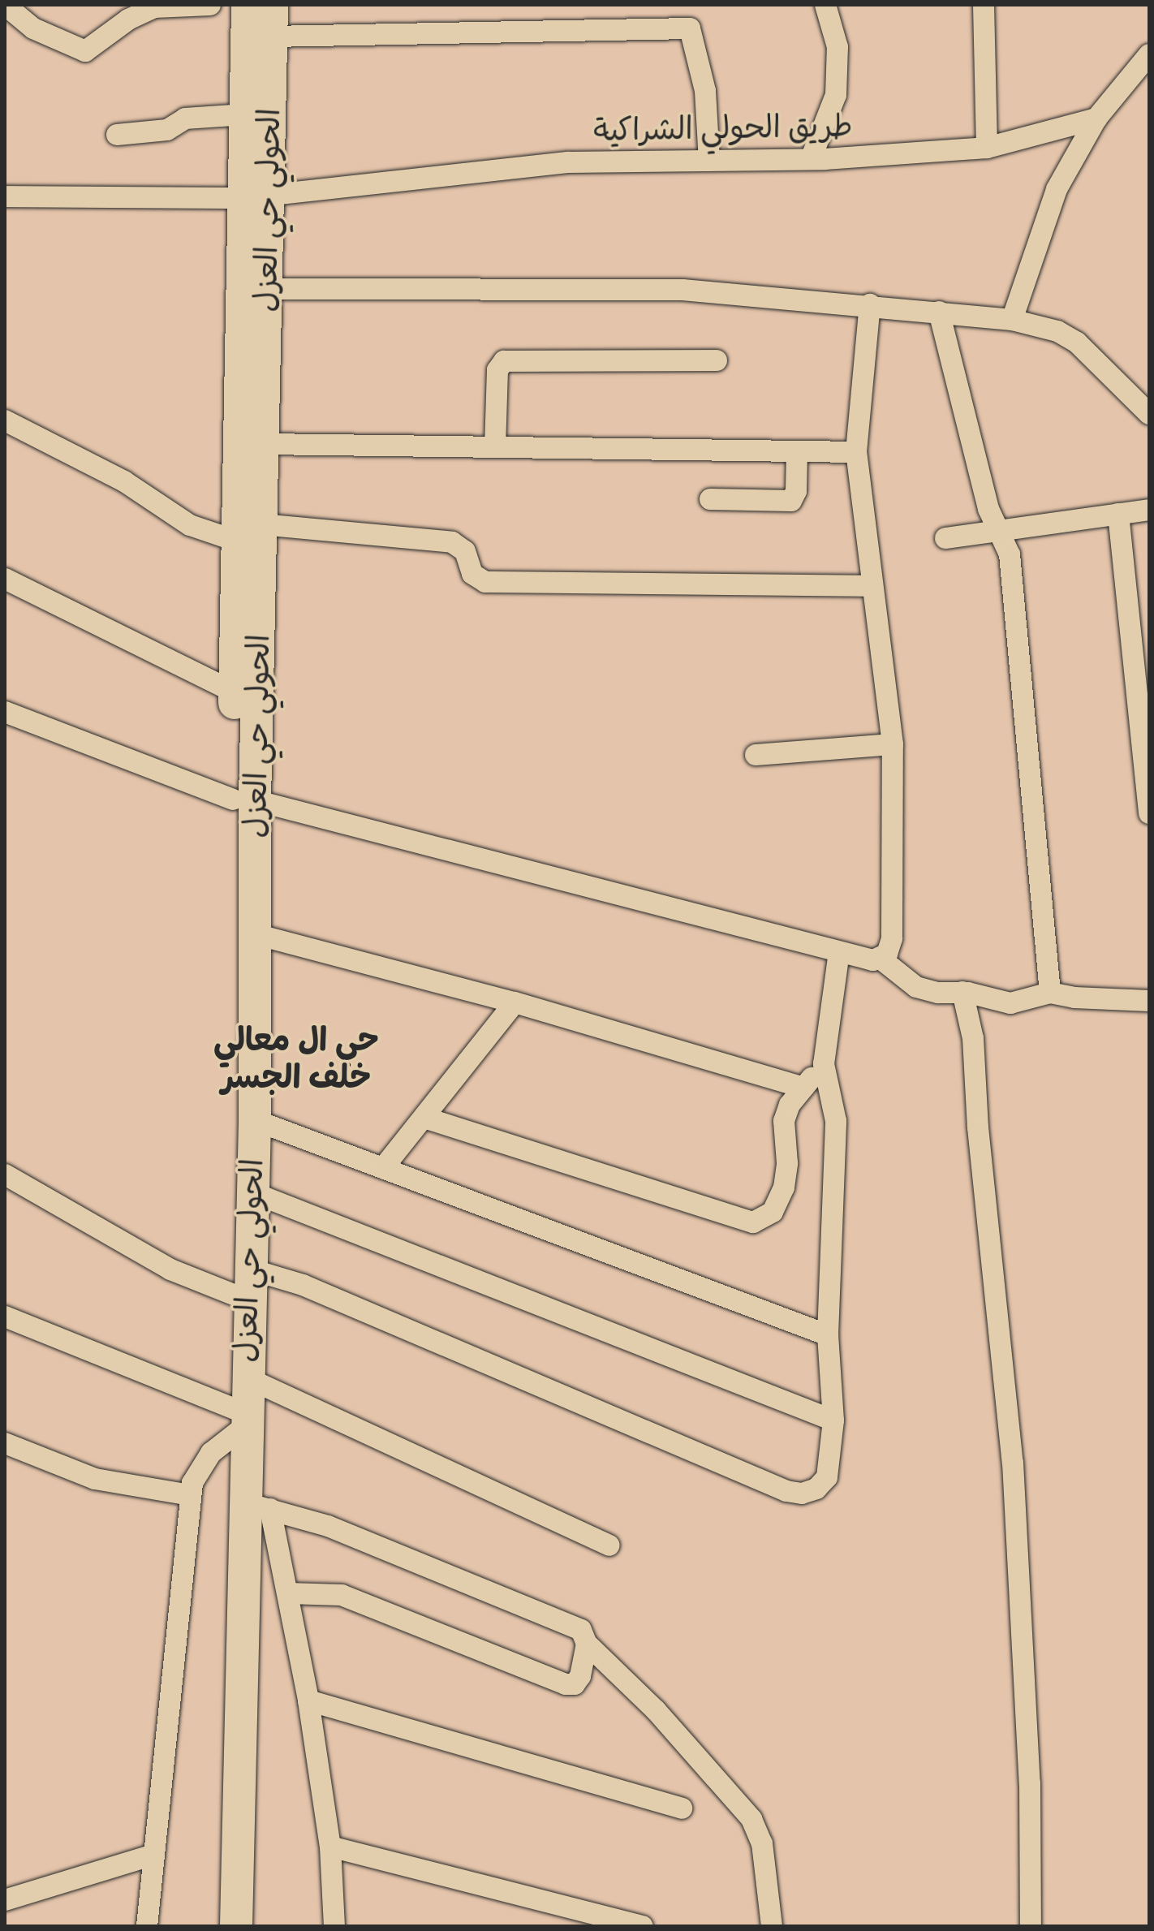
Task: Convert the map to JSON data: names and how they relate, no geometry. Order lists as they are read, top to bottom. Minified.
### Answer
{"streets":{"highway":["الحولي حي العزل"],"street":["طريق الحولي الشراكية"]},"crossings":[["طريق الحولي الشراكية","الحولي حي العزل"]],"districts":["حي ال معالي خلف الجسر"]}
